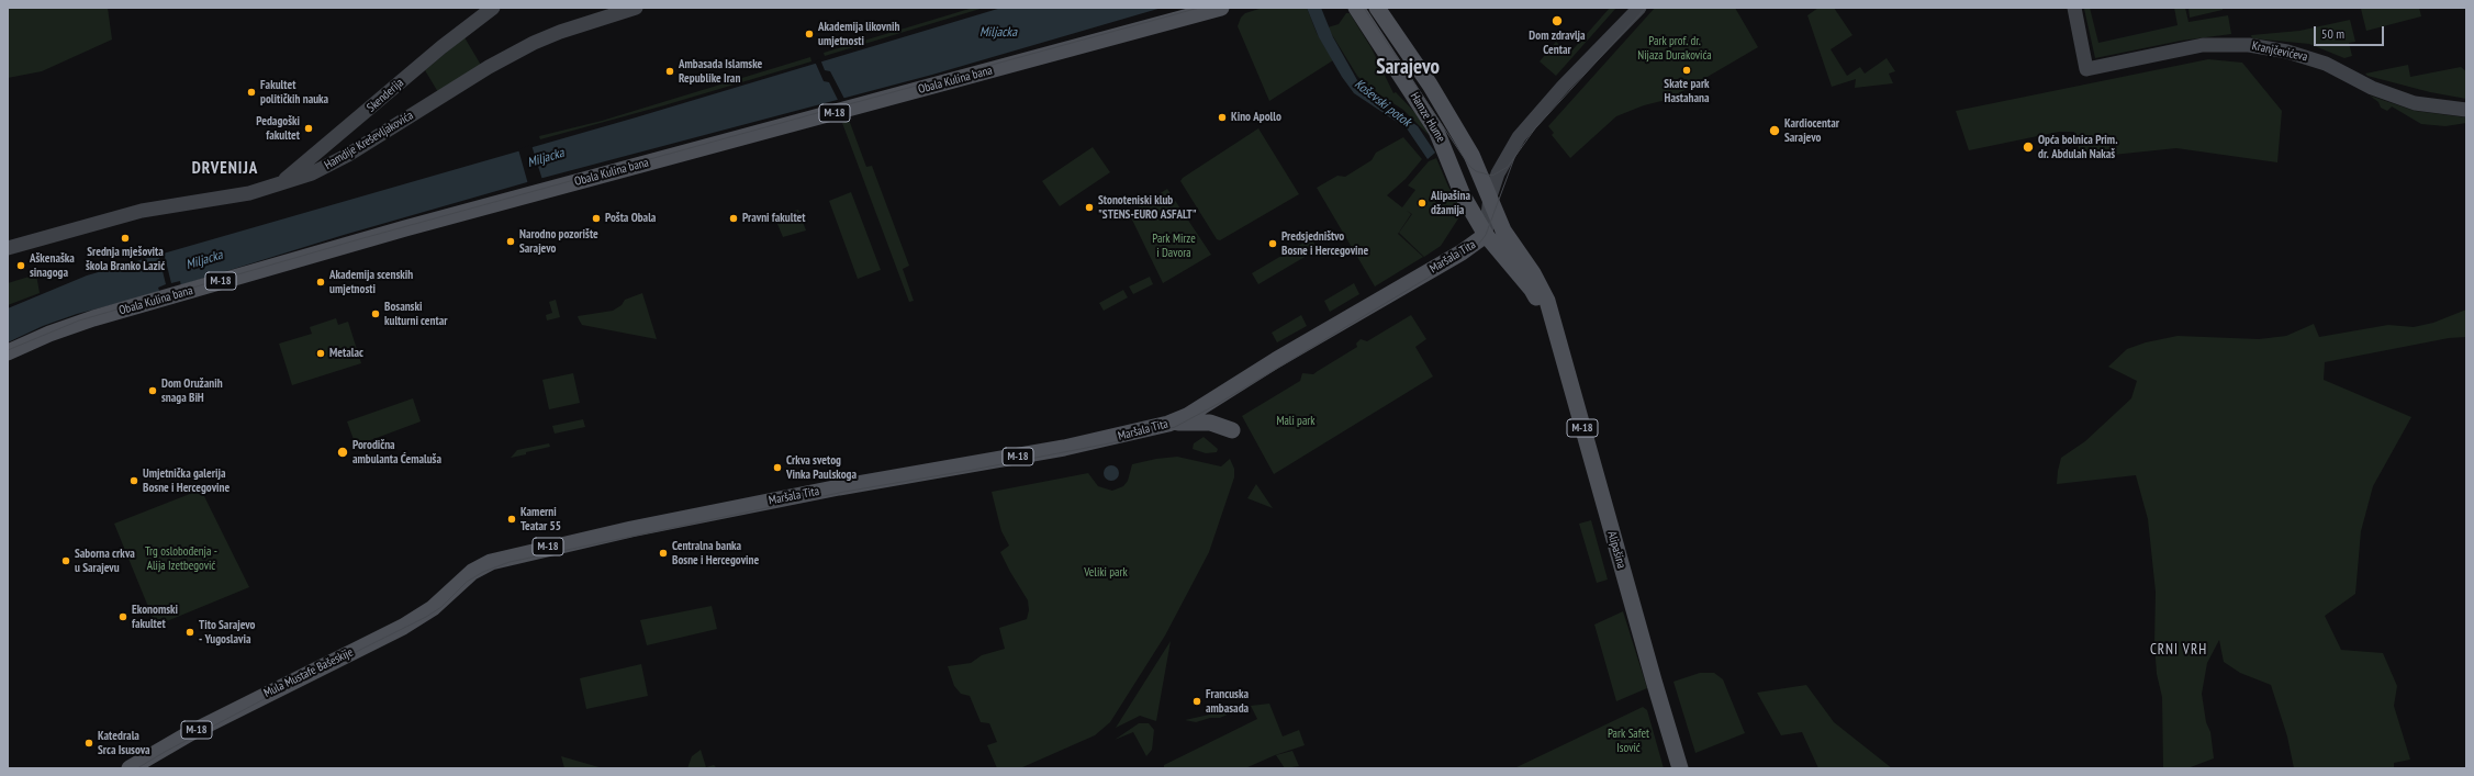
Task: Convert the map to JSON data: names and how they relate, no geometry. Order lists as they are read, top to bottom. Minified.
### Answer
{"streets":{"main road":["Kranjčevićeva","Obala Kulina bana","Skenderija","M-18","Hamze Hume","Hamdije Kreševljakovića","Maršala Tita","Alipašina","Mula Mustafe Bašeskije"]},"crossings":[["Skenderija","Hamdije Kreševljakovića"],["Hamze Hume","Maršala Tita"],["Hamze Hume","Alipašina"],["Maršala Tita","Alipašina"],["Maršala Tita","Mula Mustafe Bašeskije"]],"districts":["Sarajevo","DRVENIJA","CRNI VRH"],"water":["Miljacka","Koševski potok"],"parks":["Park prof. dr. Nijaza Durakovića","Park Mirze i Davora","Mali park","Trg oslobođenja - Alija Izetbegović","Veliki park","Park Safet Isović"],"places":["Dom zdravlja Centar","Akademija likovnih umjetnosti","Skate park Hastahana","Ambasada Islamske Republike Iran","Fakultet političkih nauka","Kino Apollo","Pedagoški fakultet","Kardiocentar Sarajevo","Opća bolnica Prim. dr. Abdulah Nakaš","Alipašina džamija","Stonoteniski klub \"STENS-EURO ASFALT\"","Pošta Obala","Pravni fakultet","Srednja mješovita škola Branko Lazić","Narodno pozorište Sarajevo","Predsjedništvo Bosne i Hercegovine","Aškenaška sinagoga","Akademija scenskih umjetnosti","Bosanski kulturni centar","Metalac","Dom Oružanih snaga BiH","Porodična ambulanta Ćemaluša","Crkva svetog Vinka Paulskoga","Umjetnička galerija Bosne i Hercegovine","Kamerni Teatar 55","Centralna banka Bosne i Hercegovine","Saborna crkva u Sarajevu","Ekonomski fakultet","Tito Sarajevo - Yugoslavia","Francuska ambasada","Katedrala Srca Isusova"],"scale_bar":"50 m"}
